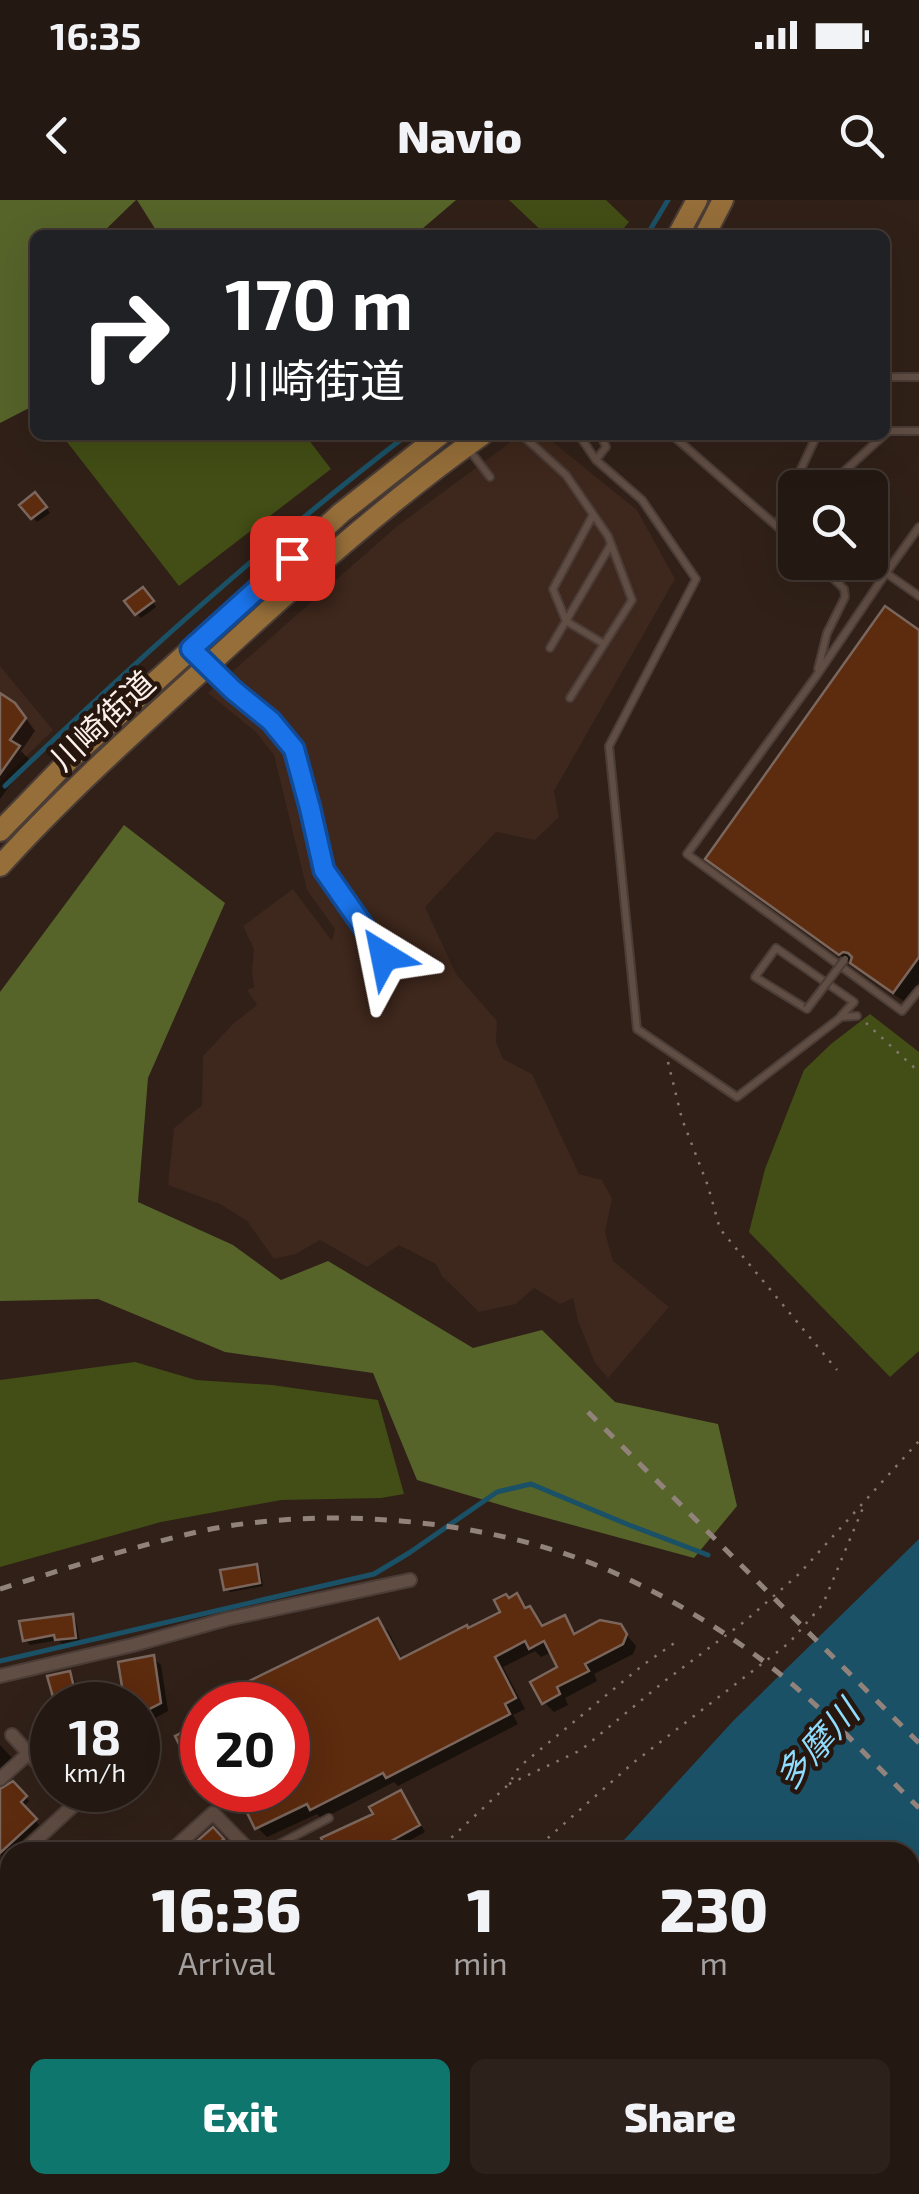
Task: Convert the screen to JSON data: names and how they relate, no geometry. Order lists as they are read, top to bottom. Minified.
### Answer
{"streets":{"main road":["川崎街道"]},"water":["多摩川"],"page":{"status":"16:35","header":"Navio","turn":["170 m","川崎街道"],"speed":"18 km/h","limit":"20","eta":["16:36","Arrival","1","min","230","m"],"buttons":["Exit","Share"]}}
